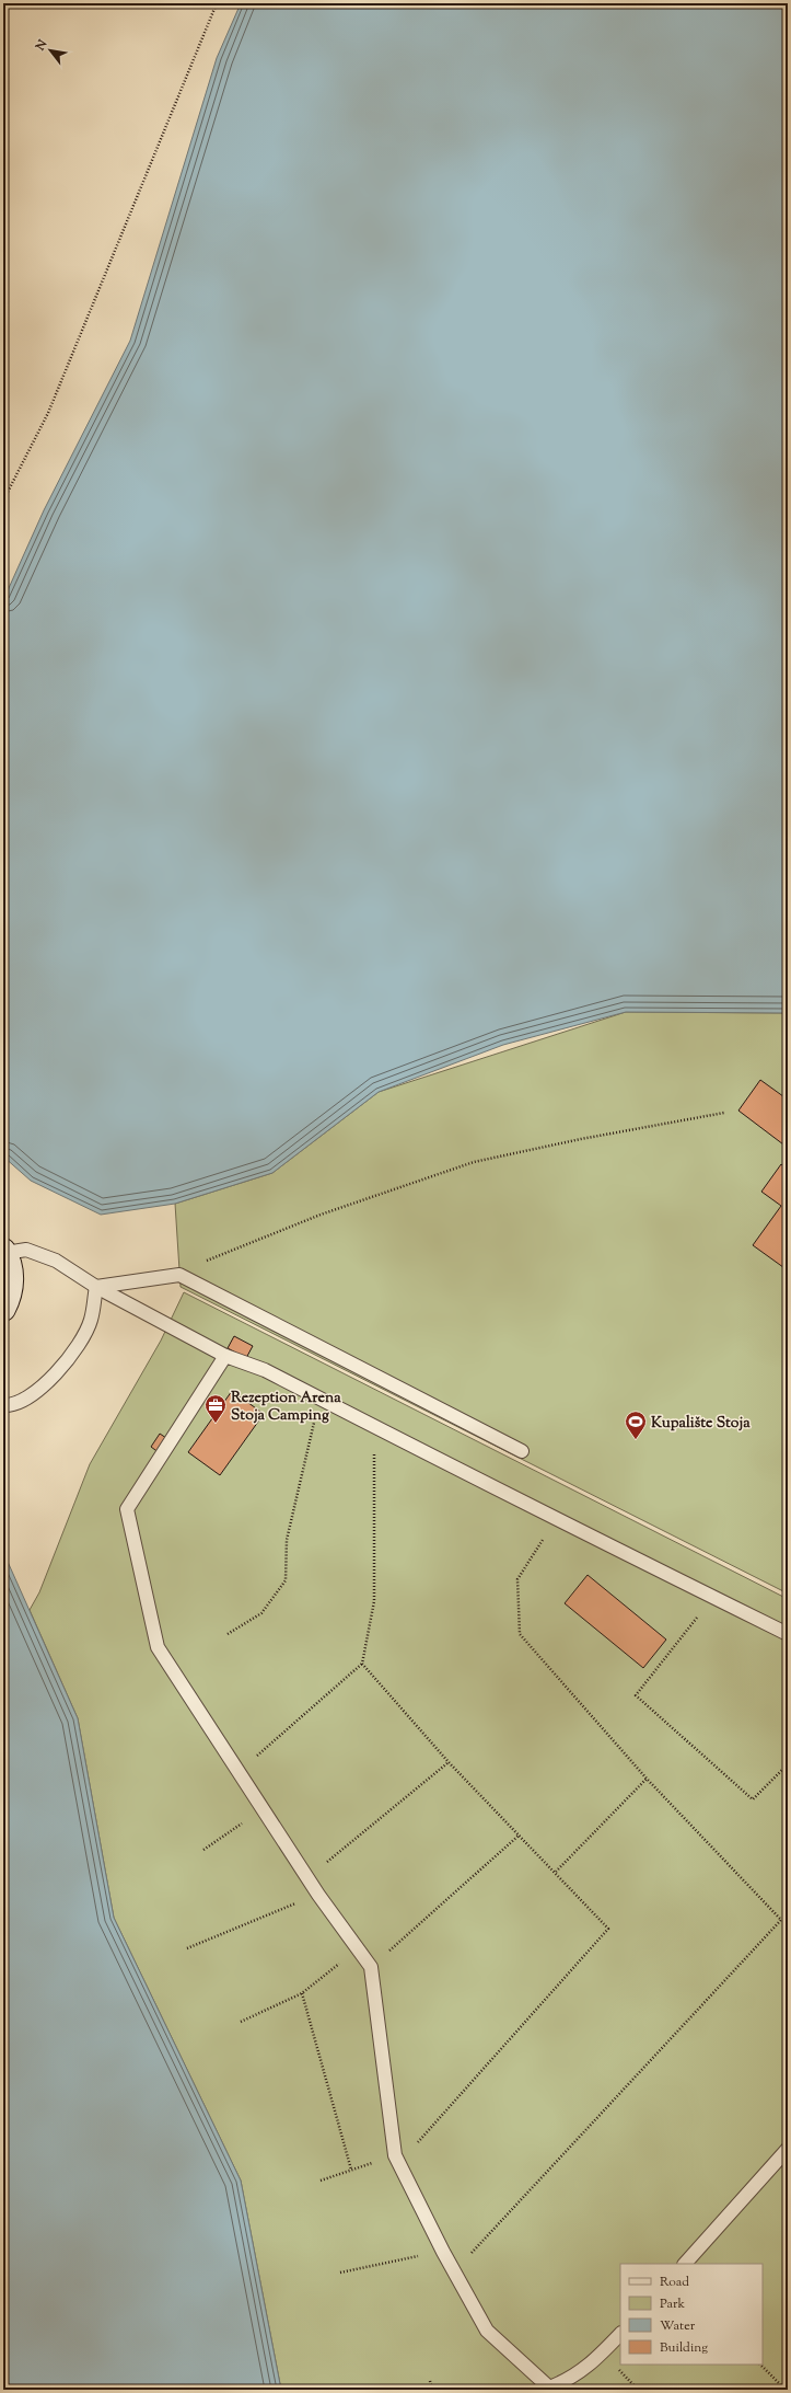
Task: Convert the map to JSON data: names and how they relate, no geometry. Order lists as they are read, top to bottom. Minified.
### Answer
{"places":{"office":["Rezeption Arena Stoja Camping"],"sports":["Kupalište Stoja"]},"legend":["Road","Park","Water","Building"],"north":"top left"}
